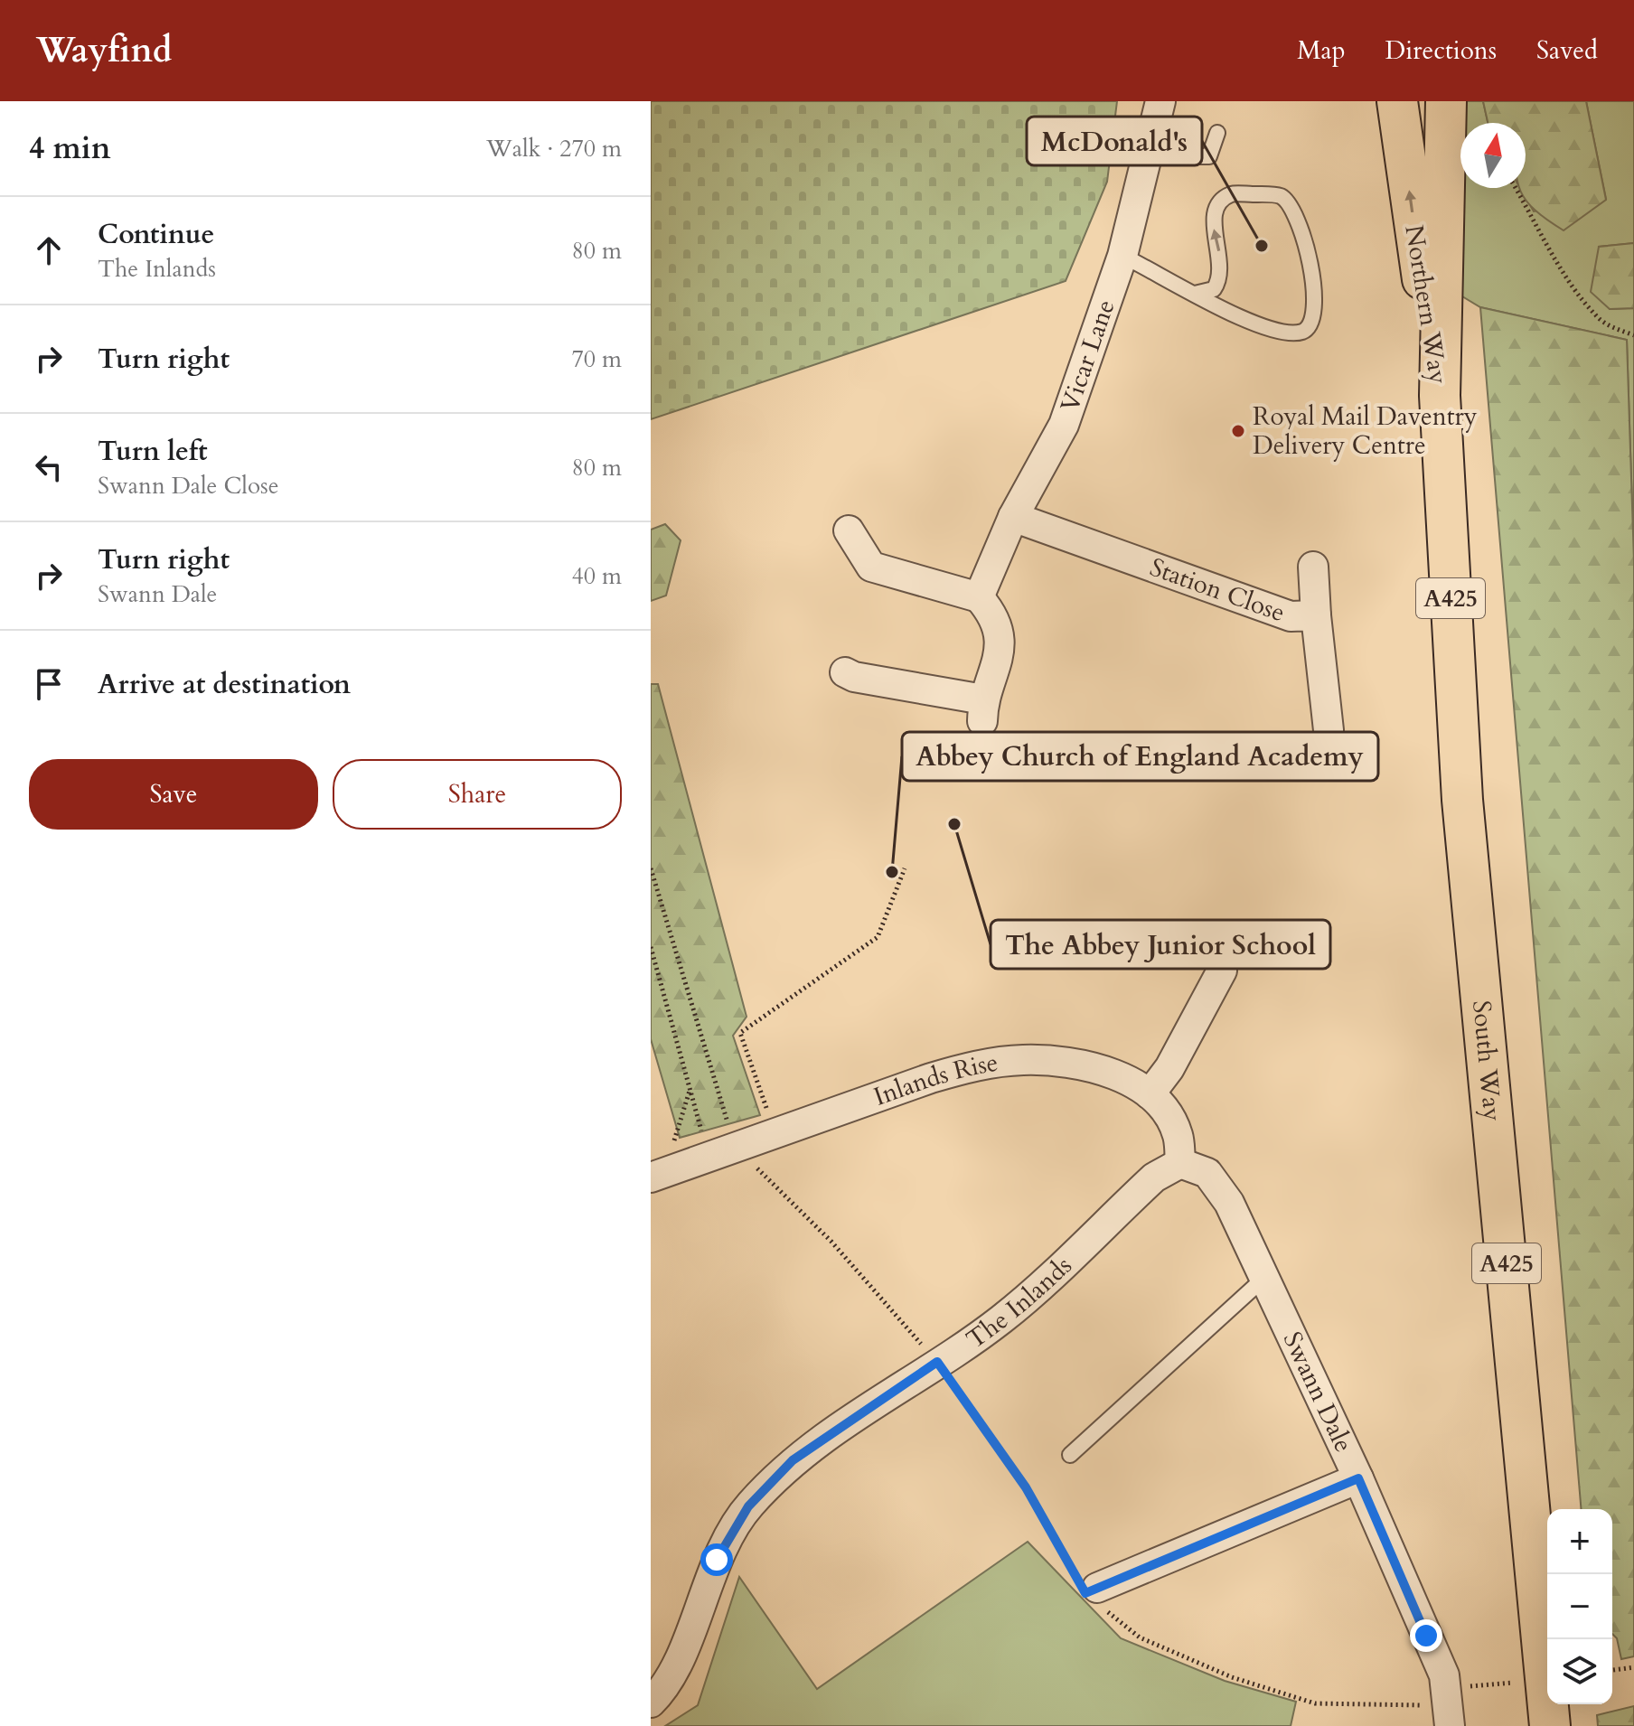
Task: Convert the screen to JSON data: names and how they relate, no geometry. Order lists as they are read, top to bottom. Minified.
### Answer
{"streets":{"main road":["Northern Way","A425","South Way"],"street":["Vicar Lane","Station Close","Inlands Rise","The Inlands","Swann Dale"]},"crossings":[["Northern Way","South Way"],["Vicar Lane","Station Close"],["Inlands Rise","The Inlands"],["Inlands Rise","Swann Dale"],["The Inlands","Swann Dale"]],"places":["McDonald's","Royal Mail Daventry Delivery Centre","The Abbey Junior School","Abbey Church of England Academy"],"north":"top","page":{"header":"Wayfind","nav":["Map","Directions","Saved"],"heading":["4 min","Walk · 270 m"],"list":[["Continue","The Inlands","80 m"],["Turn right","70 m"],["Turn left","Swann Dale Close","80 m"],["Turn right","Swann Dale","40 m"],"Arrive at destination"],"buttons":["Save","Share"],"map_buttons":["+","−"]}}
